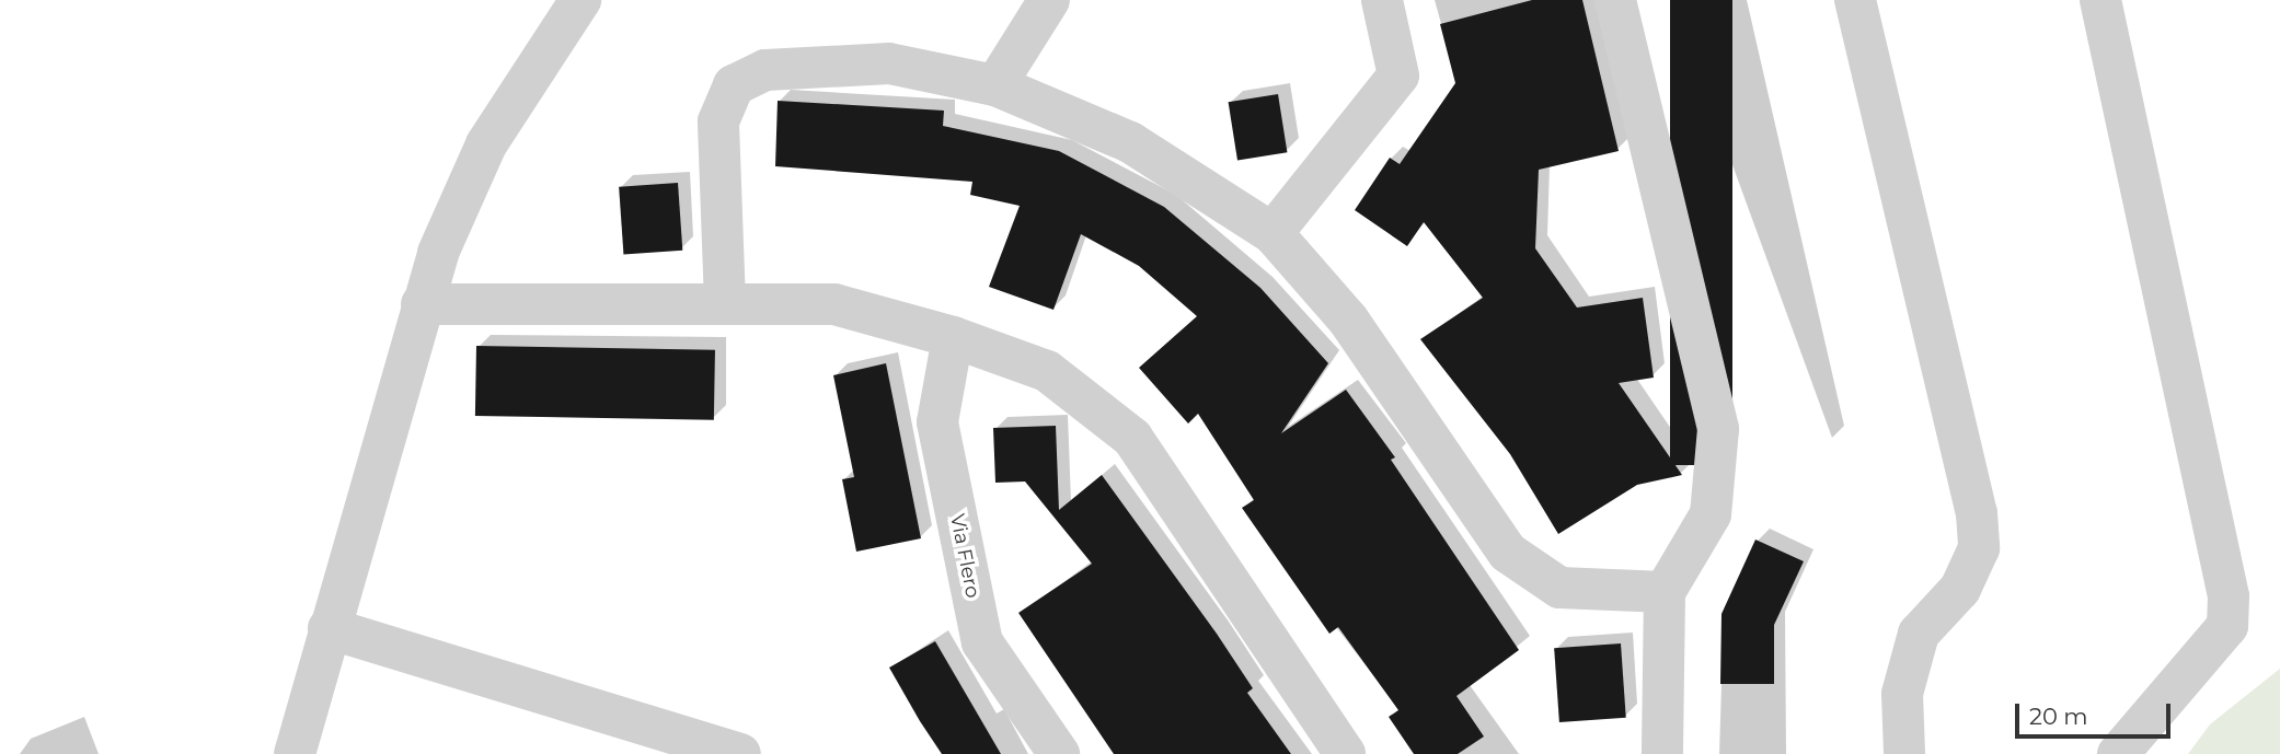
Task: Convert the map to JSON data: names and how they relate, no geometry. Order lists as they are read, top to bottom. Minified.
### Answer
{"streets":{"street":["Via Flero"]},"scale_bar":"20 m"}
